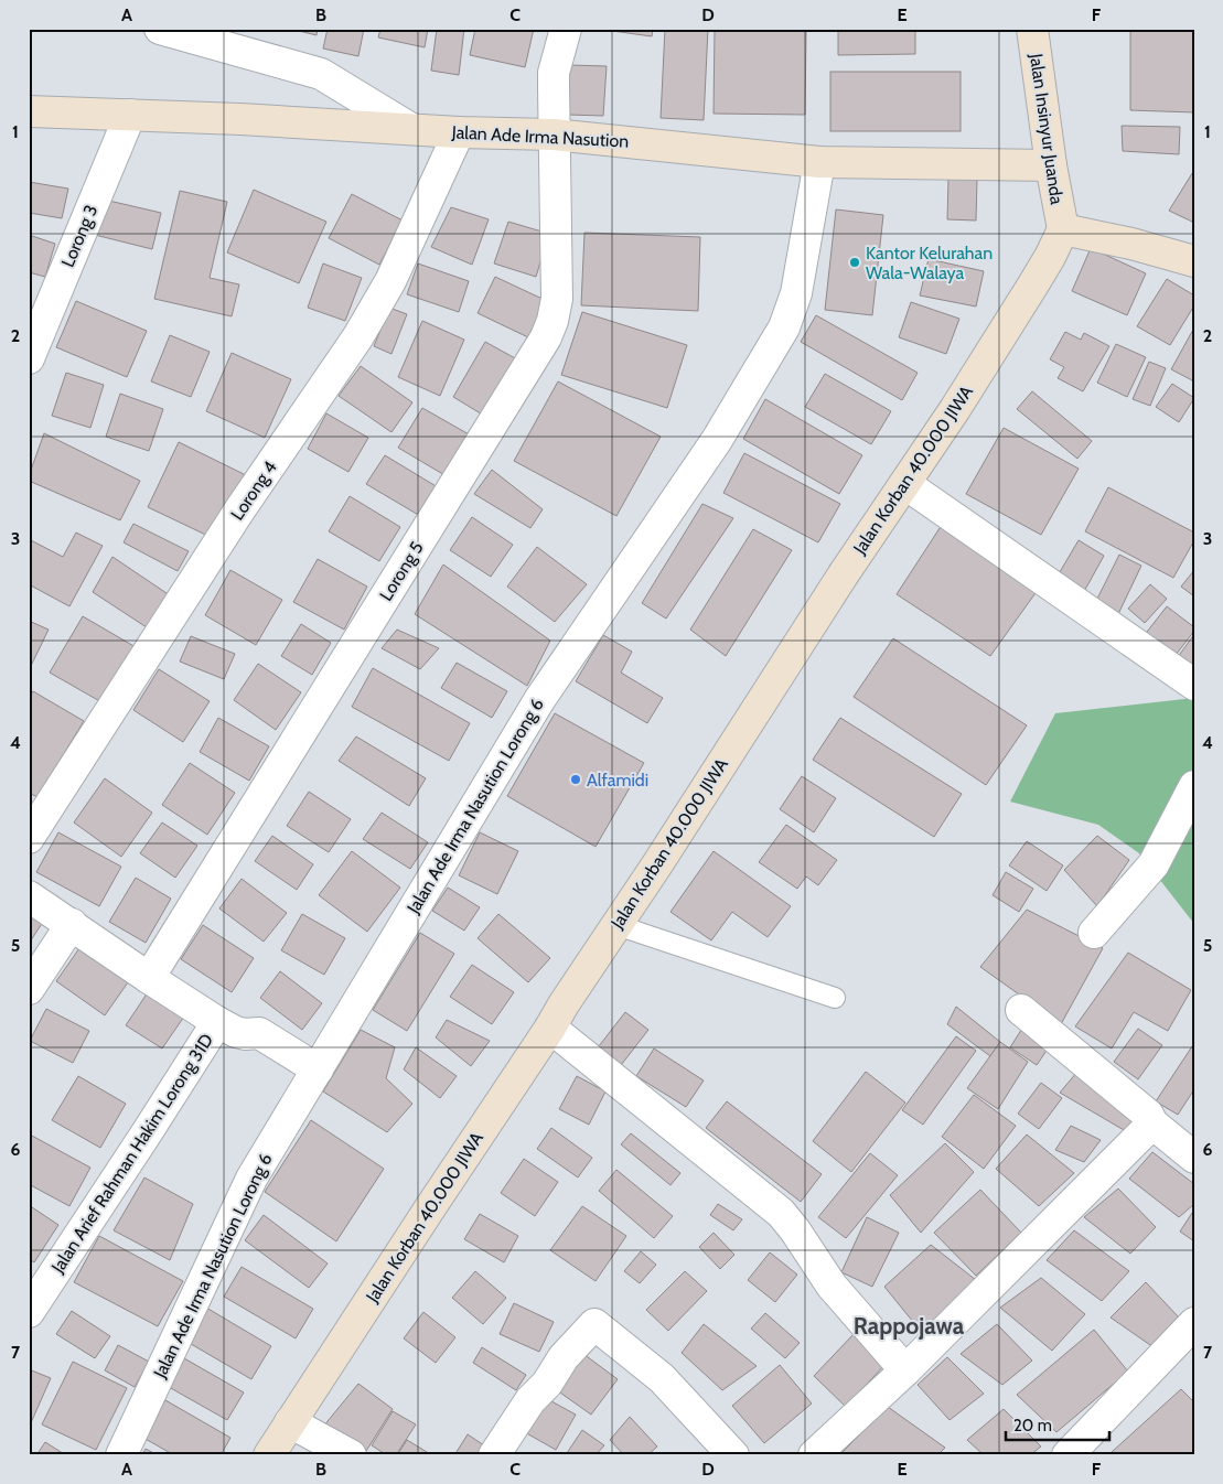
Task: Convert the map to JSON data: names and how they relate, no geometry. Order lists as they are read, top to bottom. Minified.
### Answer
{"streets":{"street":["Jalan Insinyur Juanda","Jalan Ade Irma Nasution","Lorong 3","Jalan Korban 40.000 JIWA","Lorong 4","Lorong 5","Jalan Ade Irma Nasution Lorong 6","Jalan Arief Rahman Hakim Lorong 31D"]},"crossings":[["Jalan Insinyur Juanda","Jalan Ade Irma Nasution"],["Jalan Insinyur Juanda","Jalan Korban 40.000 JIWA"],["Jalan Ade Irma Nasution","Lorong 3"],["Jalan Ade Irma Nasution","Lorong 4"],["Jalan Ade Irma Nasution","Lorong 5"],["Jalan Ade Irma Nasution","Jalan Ade Irma Nasution Lorong 6"]],"districts":["Rappojawa"],"places":["Kantor Kelurahan Wala-Walaya","Alfamidi"],"scale_bar":"20 m","grid":{"columns":["A","B","C","D","E","F"],"rows":["1","2","3","4","5","6","7"]}}
